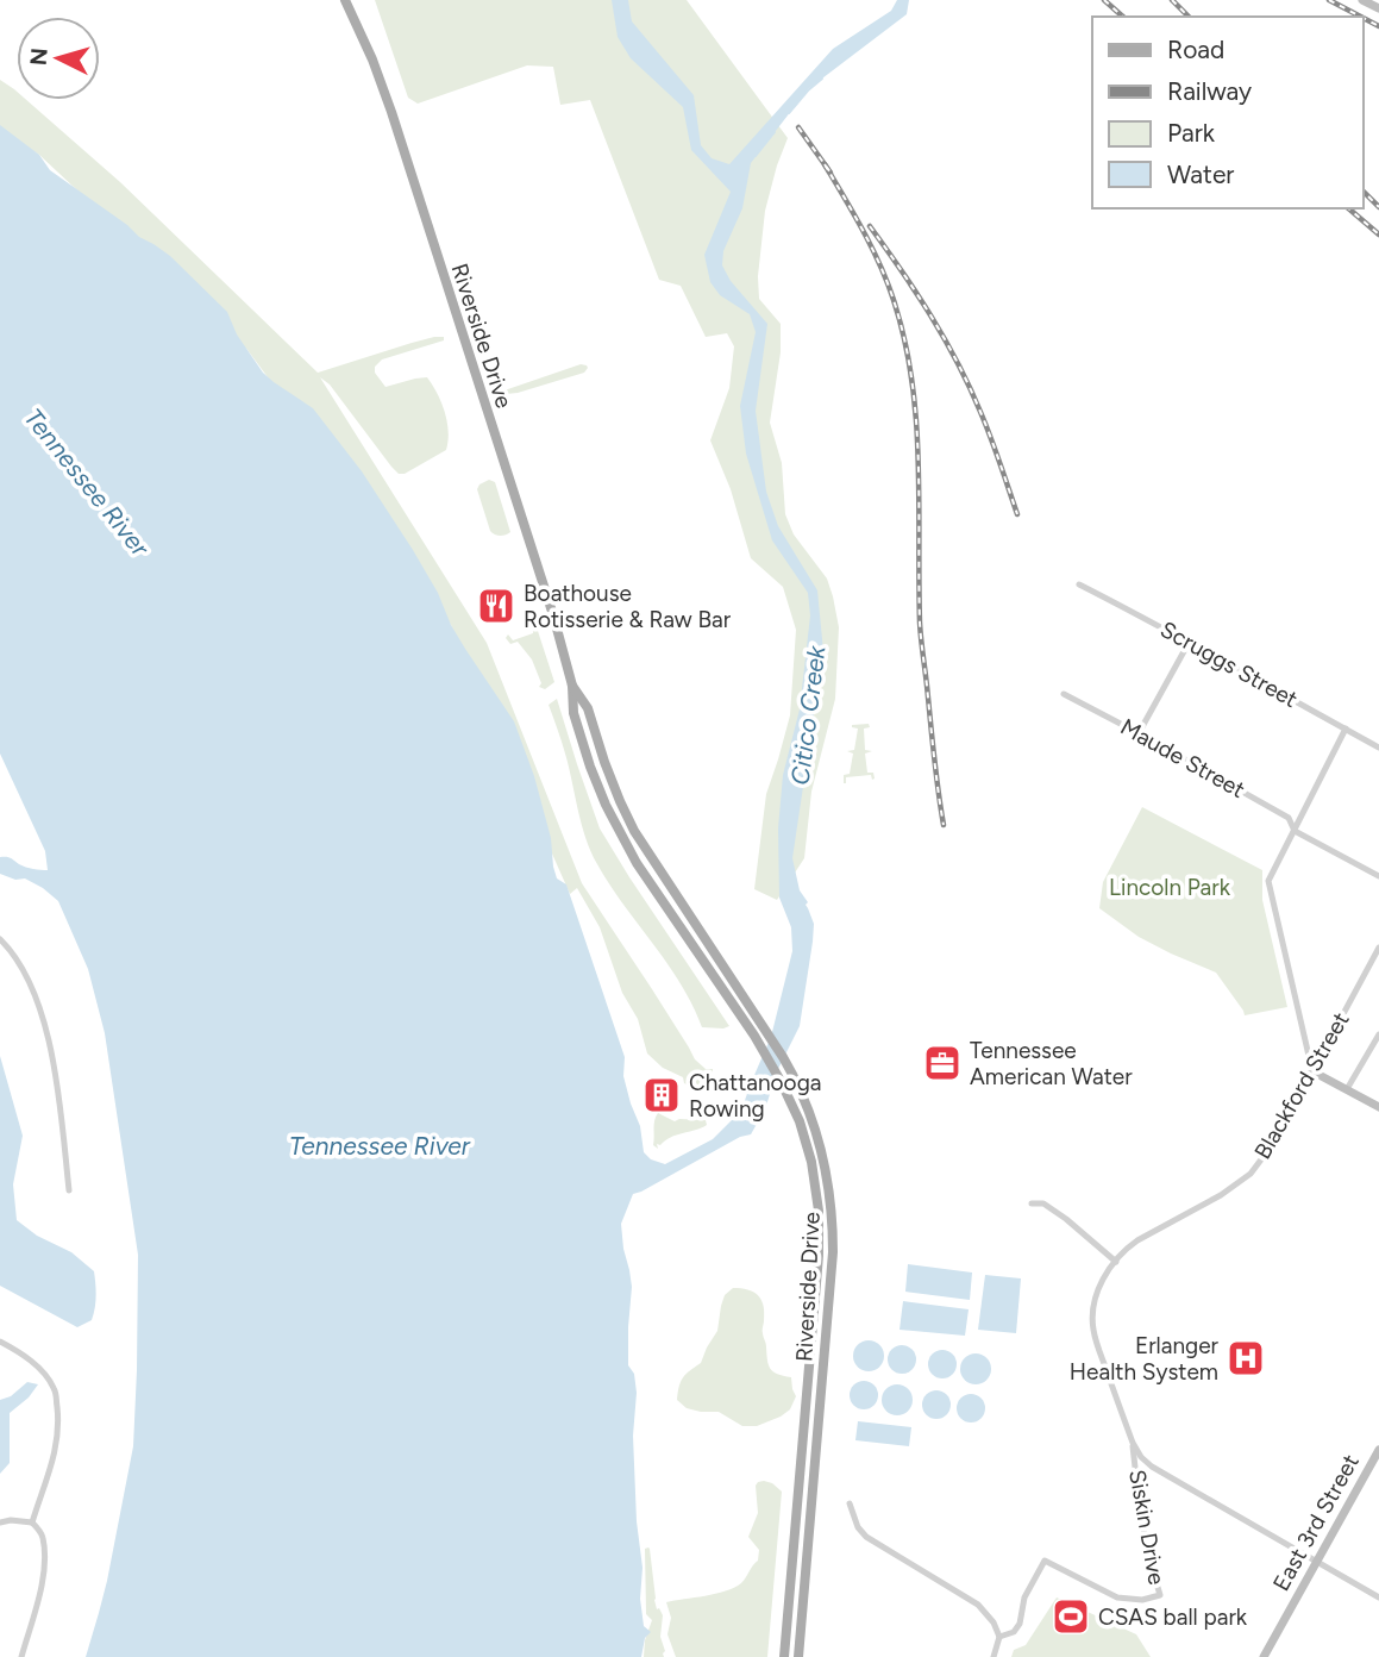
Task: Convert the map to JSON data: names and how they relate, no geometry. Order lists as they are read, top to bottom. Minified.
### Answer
{"streets":{"main road":["Riverside Drive","East 3rd Street"],"street":["Scruggs Street","Maude Street","Blackford Street","Siskin Drive"]},"crossings":[["Blackford Street","Siskin Drive"]],"water":["Tennessee River","Citico Creek"],"parks":["Lincoln Park"],"places":{"restaurant":["Boathouse Rotisserie & Raw Bar"],"office":["Tennessee American Water"],"building":["Chattanooga Rowing"],"hospital":["Erlanger Health System"],"sports":["CSAS ball park"]},"legend":["Road","Railway","Park","Water"],"north":"left"}
